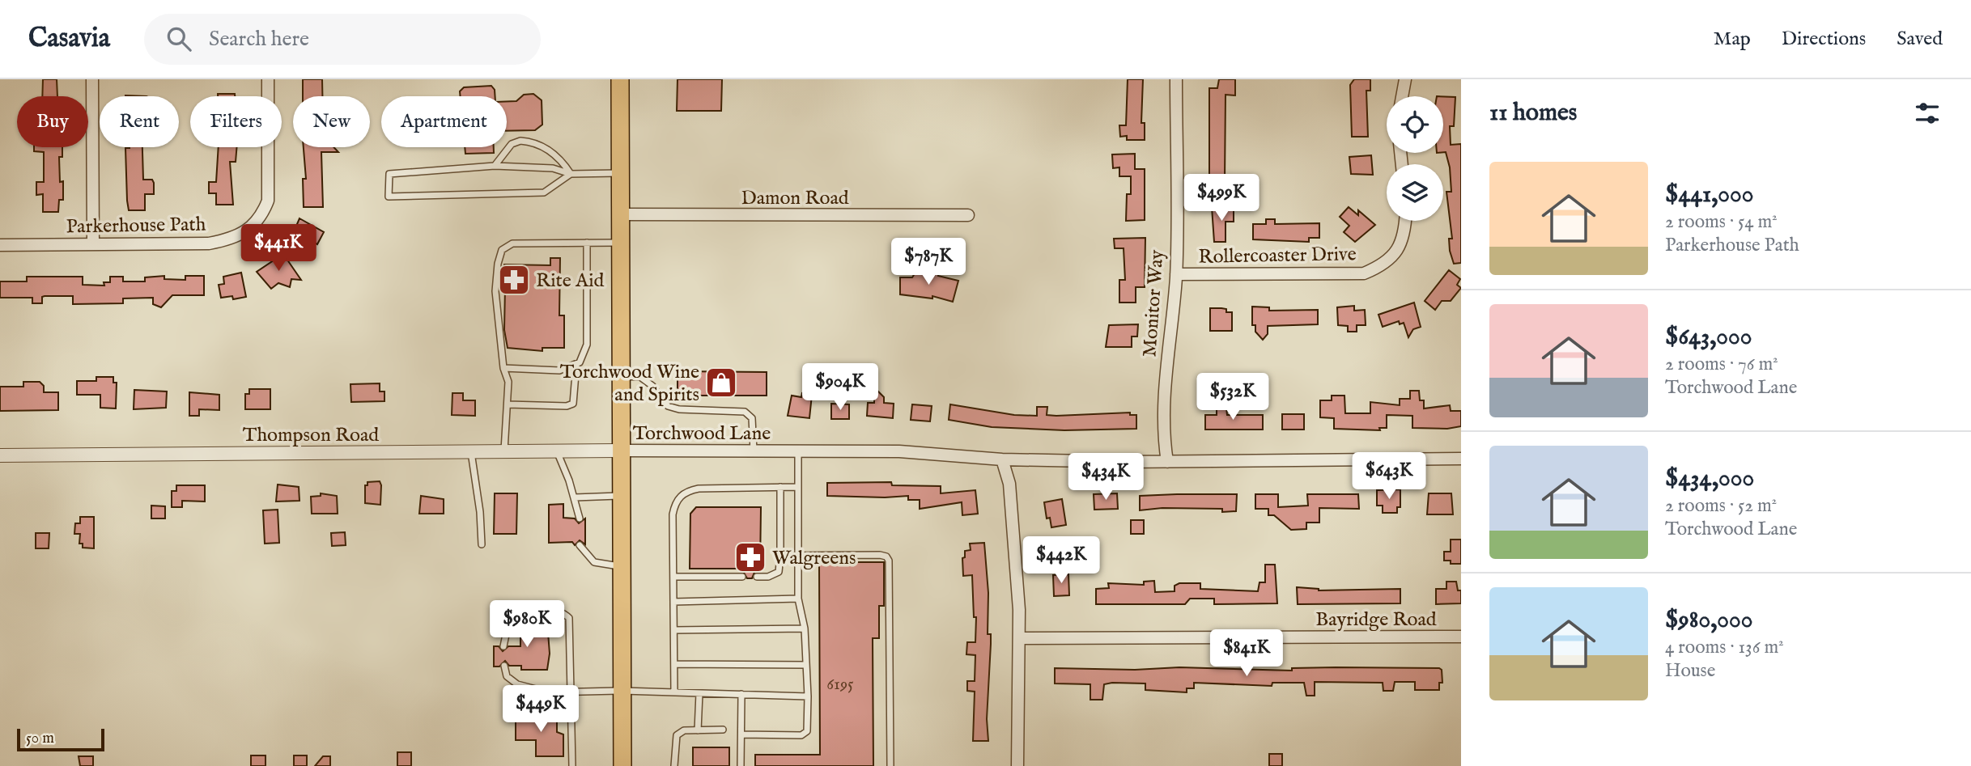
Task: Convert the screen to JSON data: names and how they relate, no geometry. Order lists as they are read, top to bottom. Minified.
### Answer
{"streets":{"street":["Damon Road","Parkerhouse Path","Rollercoaster Drive","Monitor Way","Torchwood Lane","Thompson Road","Bayridge Road"]},"crossings":[["Rollercoaster Drive","Monitor Way"],["Monitor Way","Torchwood Lane"],["Torchwood Lane","Thompson Road"]],"places":{"pharmacy":["Rite Aid","Walgreens"],"shop":["Torchwood Wine and Spirits"]},"house_numbers":["6195"],"scale_bar":"50 m","page":{"header":"Casavia","search":"Search here","nav":["Map","Directions","Saved"],"heading":"11 homes","chip":["Buy","Rent","Filters","New","Apartment"],"list":[{"name":"$441,000","note":"2 rooms · 54 m² · Parkerhouse Path"},{"name":"$643,000","note":"2 rooms · 76 m² · Torchwood Lane"},{"name":"$434,000","note":"2 rooms · 52 m² · Torchwood Lane"},{"name":"$980,000","note":"4 rooms · 136 m² · House"}],"price":["$499K","$441K","$787K","$904K","$532K","$643K","$434K","$442K","$980K","$841K","$449K"],"scale":"50 m"}}
